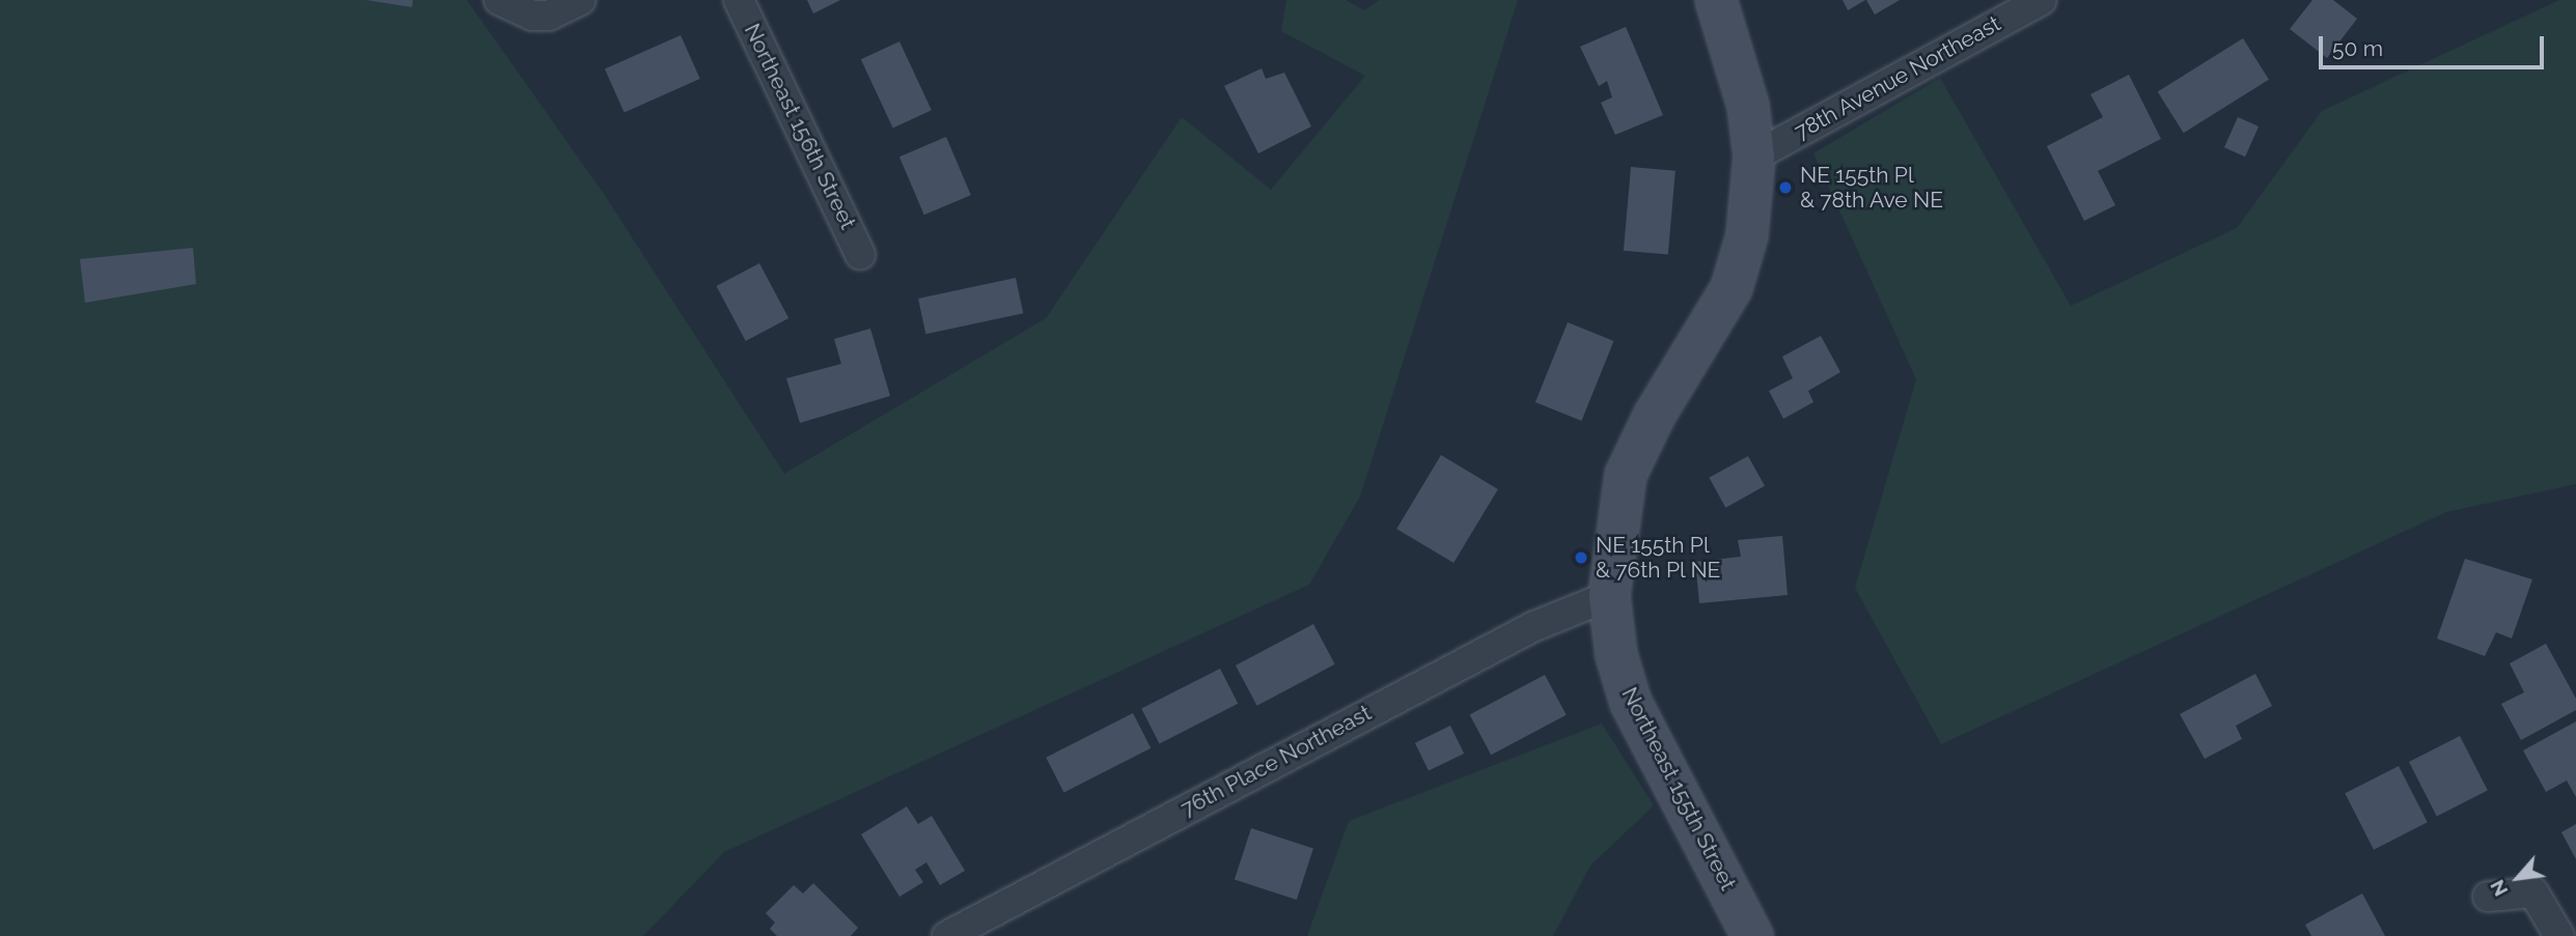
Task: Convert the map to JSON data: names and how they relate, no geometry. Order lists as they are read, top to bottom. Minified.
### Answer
{"streets":{"street":["78th Avenue Northeast","Northeast 156th Street","76th Place Northeast","Northeast 155th Street"]},"crossings":[["78th Avenue Northeast","Northeast 155th Street"],["76th Place Northeast","Northeast 155th Street"]],"places":["NE 155th Pl & 78th Ave NE","NE 155th Pl & 76th Pl NE"],"scale_bar":"50 m","north":"bottom left"}
